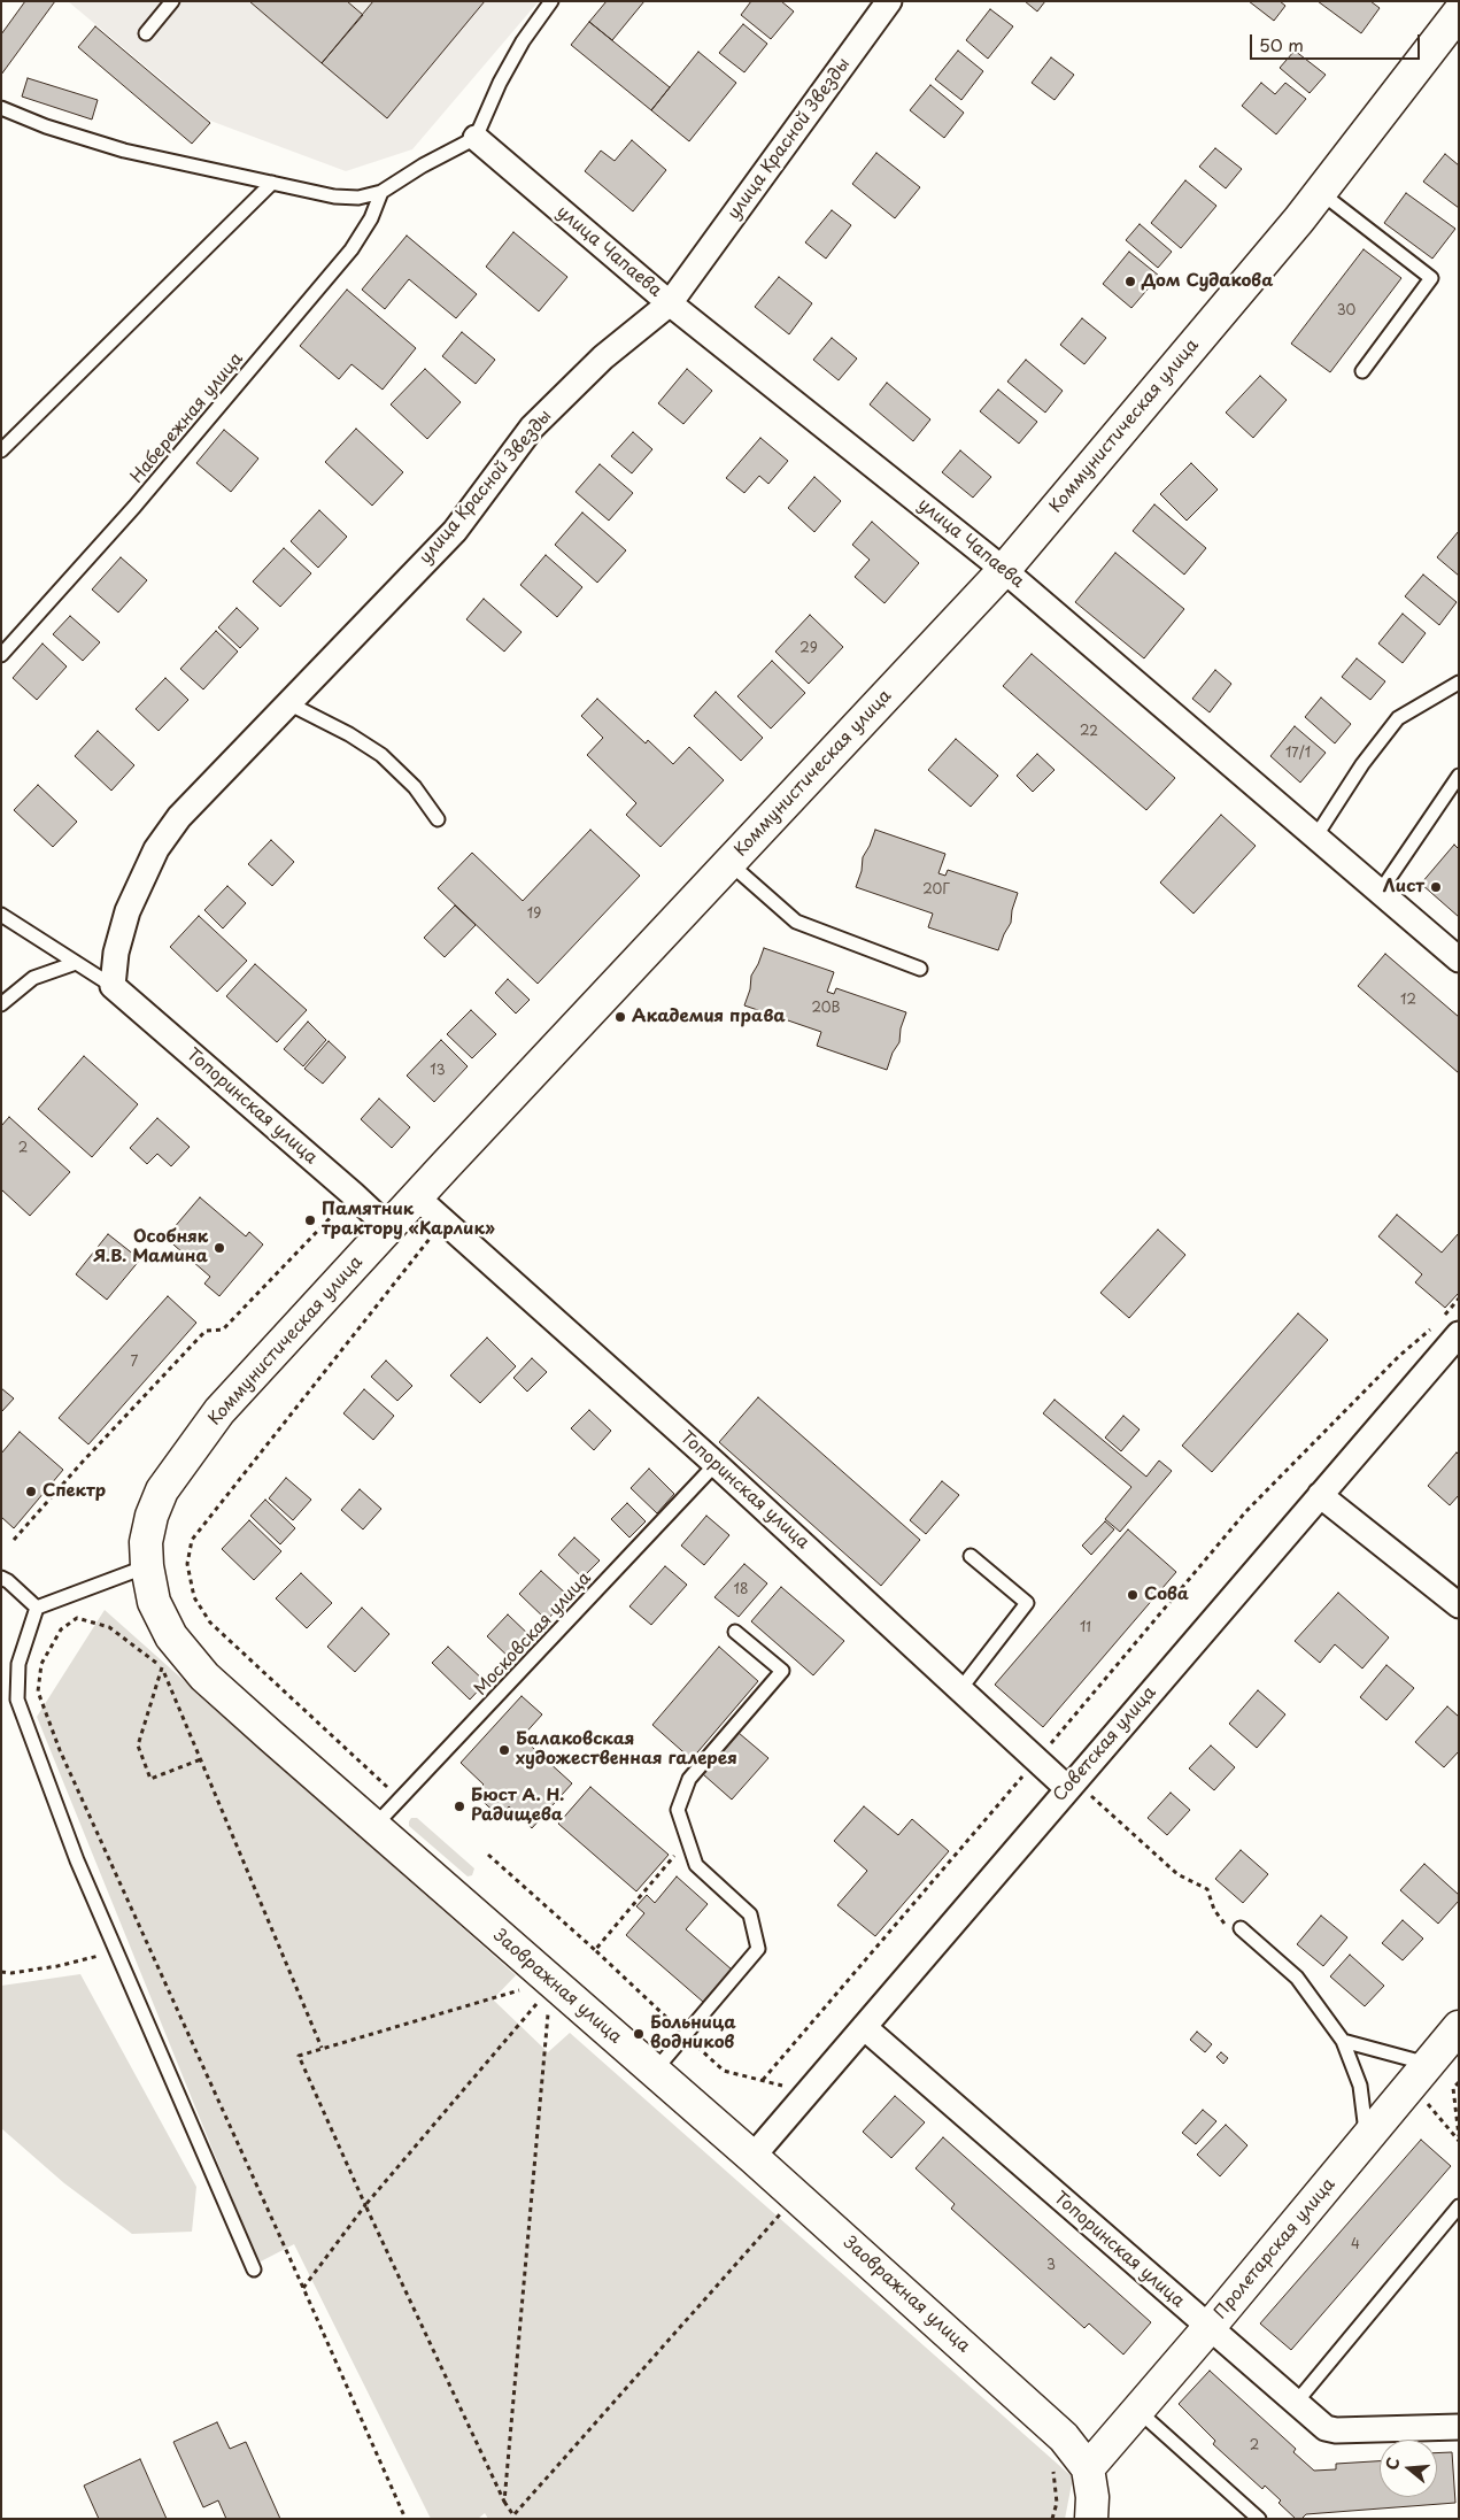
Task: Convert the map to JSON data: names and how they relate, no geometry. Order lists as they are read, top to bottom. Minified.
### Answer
{"streets":{"main road":["Коммунистическая улица","Заовражная улица","Пролетарская улица"],"street":["улица Красной Звезды","улица Чапаева","Топоринская улица","Советская улица"],"lane":["Набережная улица","Московская улица"]},"crossings":[["улица Красной Звезды","улица Чапаева"],["улица Красной Звезды","Топоринская улица"],["улица Чапаева","Коммунистическая улица"],["Коммунистическая улица","Топоринская улица"],["Коммунистическая улица","Заовражная улица"],["Топоринская улица","Московская улица"],["Топоринская улица","Советская улица"],["Топоринская улица","Пролетарская улица"],["Московская улица","Заовражная улица"],["Советская улица","Заовражная улица"],["Заовражная улица","Пролетарская улица"]],"places":["Дом Судакова","Лист","Академия права","Памятник трактору «Карлик»","Особняк Я.В. Мамина","Спектр","Сова","Балаковская художественная галерея","Бюст А. Н. Радищева","Больница водников"],"house_numbers":["30","29","22","17/1","20Г","19","12","20В","13","2","7","18","11","4","3","2"],"scale_bar":"50 m","north":"left"}
